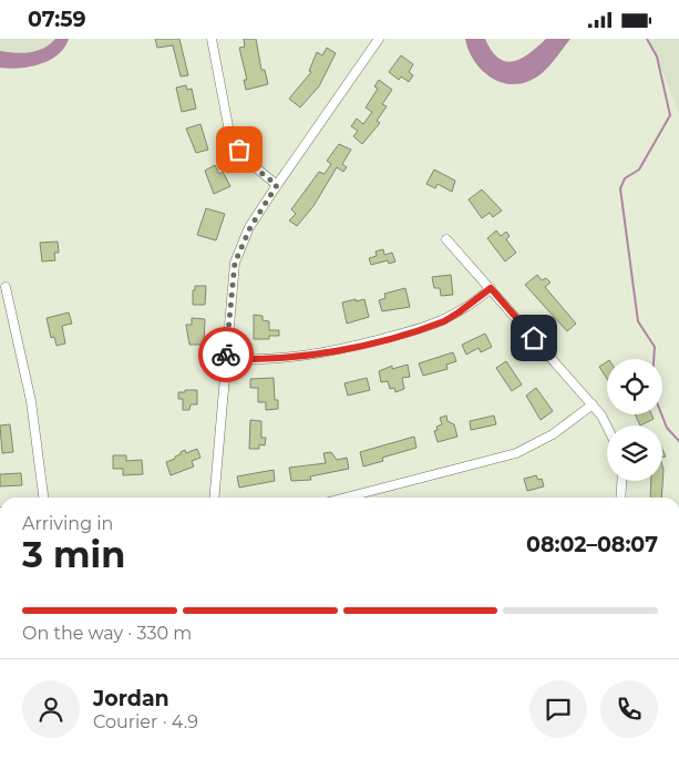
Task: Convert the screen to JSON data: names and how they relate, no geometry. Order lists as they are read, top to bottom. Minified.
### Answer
{"page":{"status":"07:59","heading":["3 min","Arriving in","08:02–08:07"],"panel":["Jordan","Courier · 4.9"],"bar":"On the way · 330 m"}}
